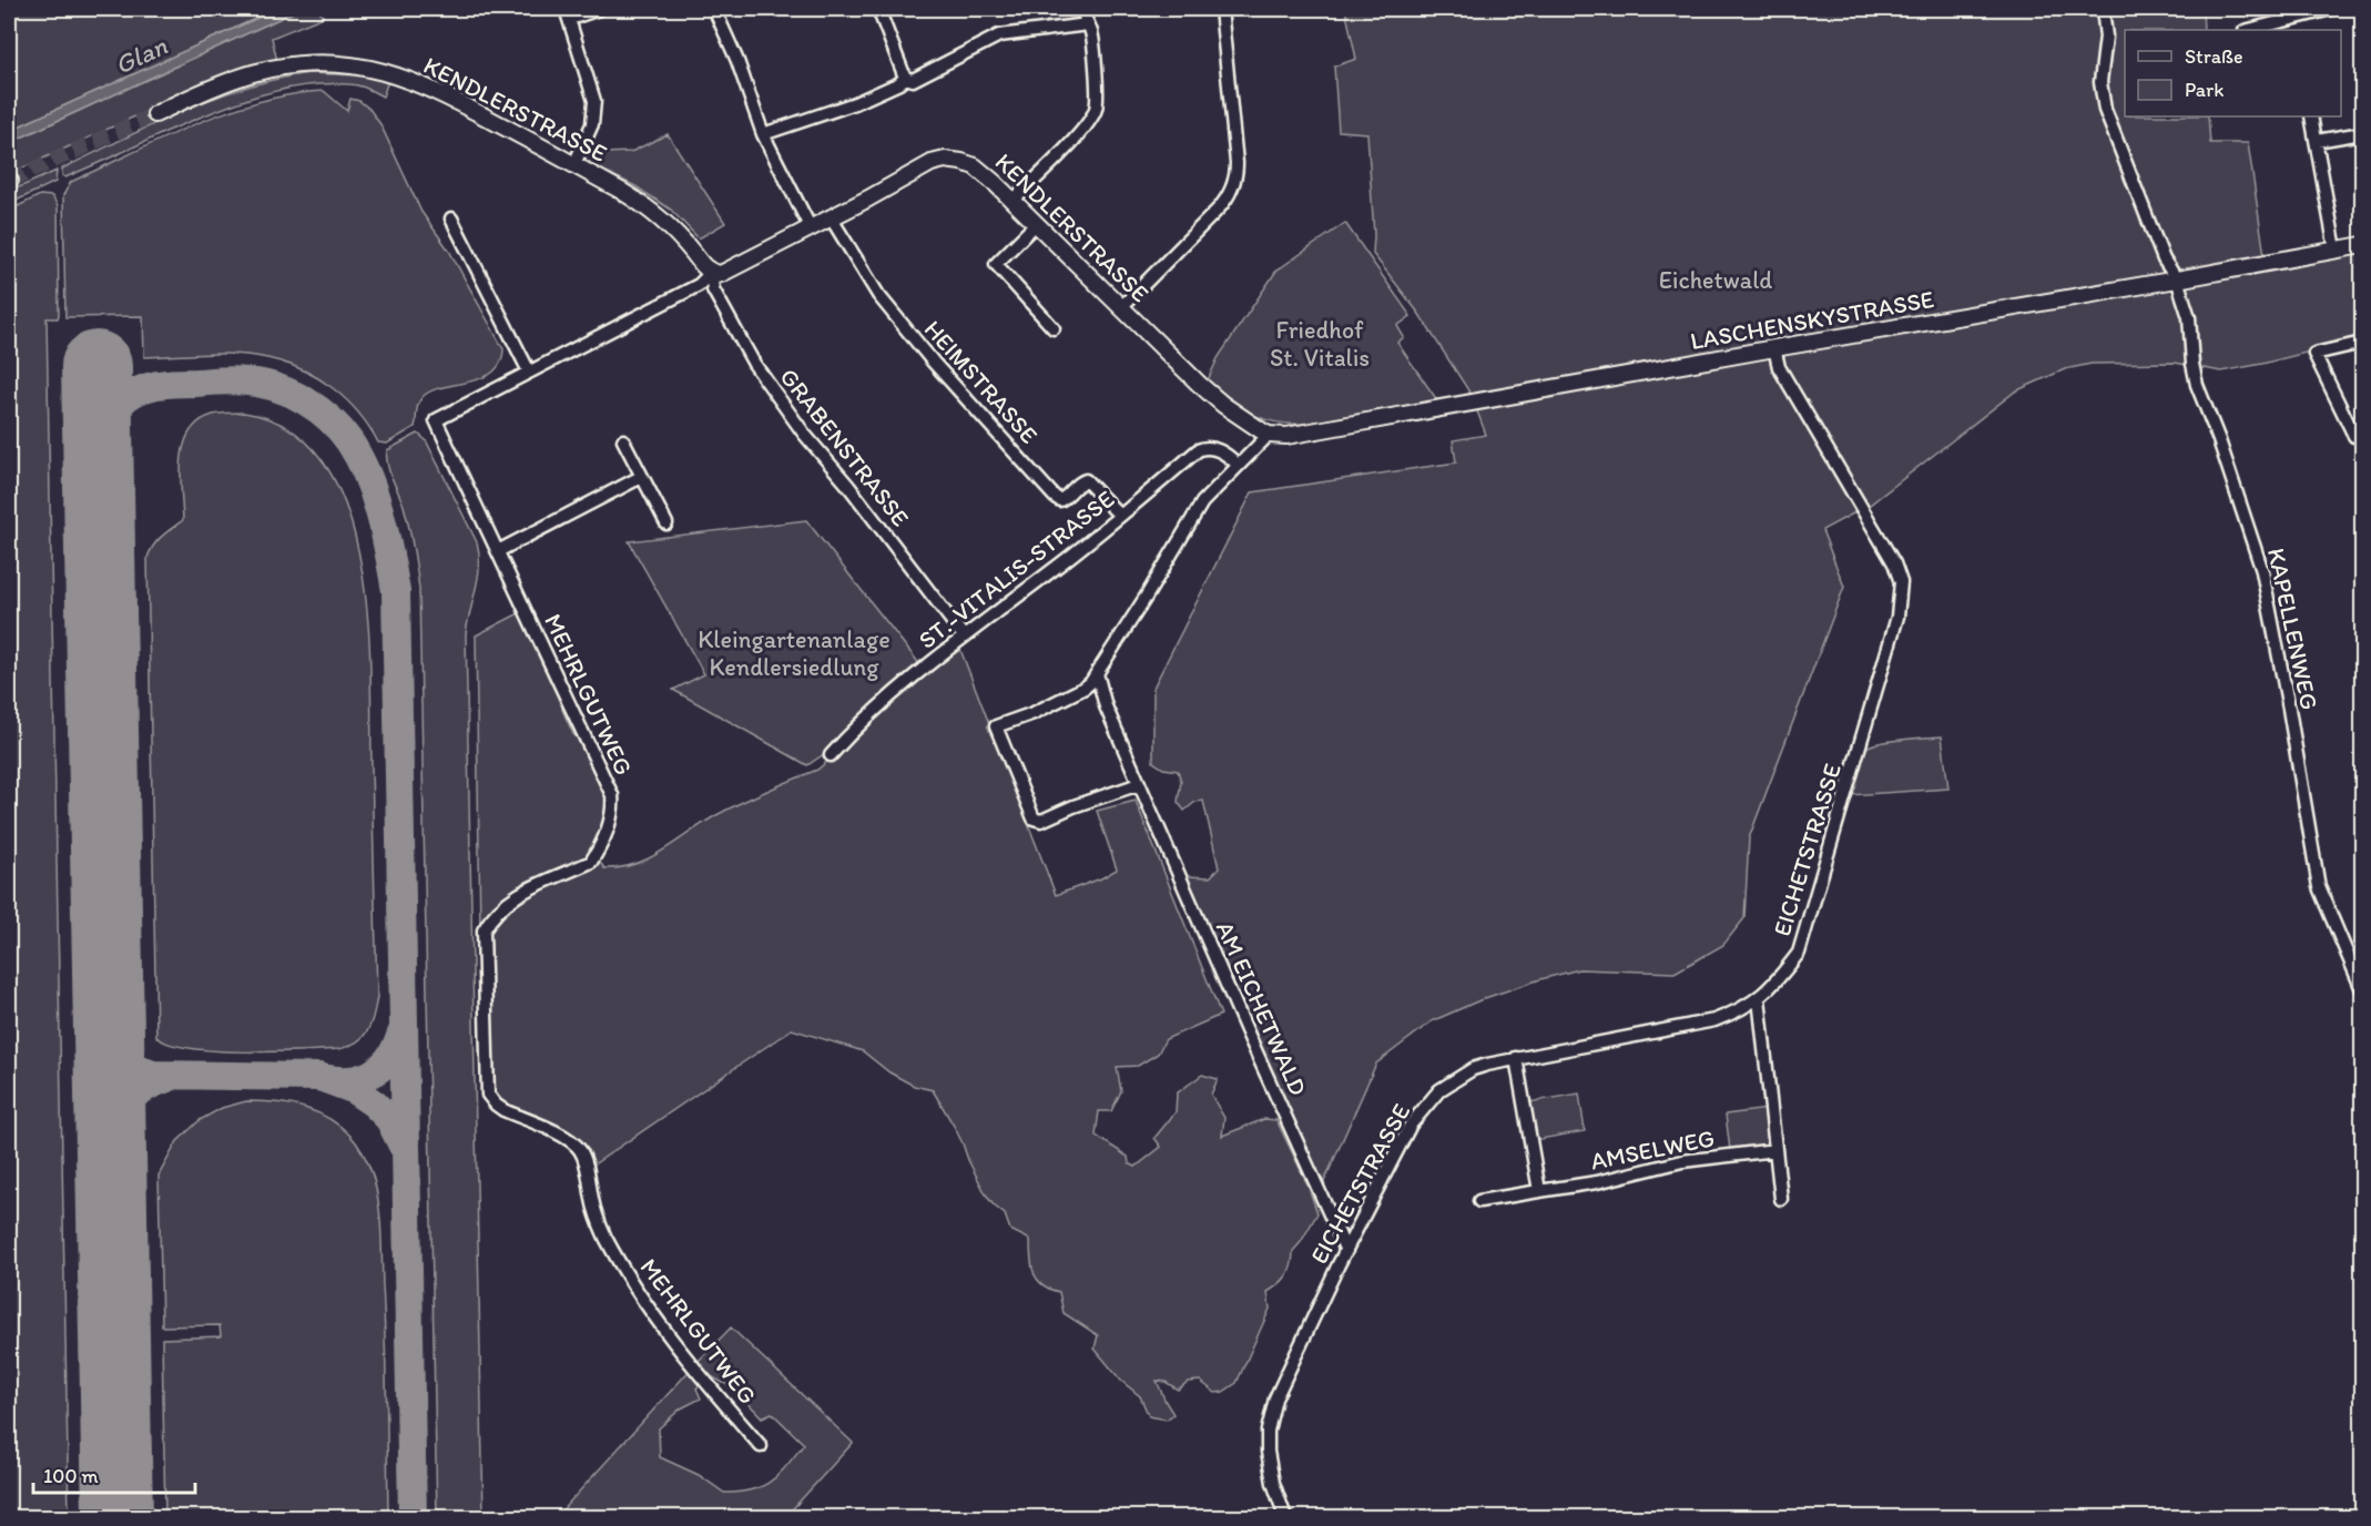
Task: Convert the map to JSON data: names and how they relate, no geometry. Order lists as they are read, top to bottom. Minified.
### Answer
{"streets":{"street":["KENDLERSTRASSE","LASCHENSKYSTRASSE","HEIMSTRASSE","GRABENSTRASSE","ST.-VITALIS-STRASSE","KAPELLENWEG","MEHRLGUTWEG","EICHETSTRASSE","AM EICHETWALD","AMSELWEG"]},"crossings":[["KENDLERSTRASSE","LASCHENSKYSTRASSE"],["KENDLERSTRASSE","HEIMSTRASSE"],["KENDLERSTRASSE","GRABENSTRASSE"],["KENDLERSTRASSE","MEHRLGUTWEG"],["LASCHENSKYSTRASSE","KAPELLENWEG"],["LASCHENSKYSTRASSE","EICHETSTRASSE"],["HEIMSTRASSE","ST.-VITALIS-STRASSE"],["GRABENSTRASSE","ST.-VITALIS-STRASSE"],["EICHETSTRASSE","AM EICHETWALD"]],"water":["Glan"],"parks":["Eichetwald","Friedhof St. Vitalis","Kleingartenanlage Kendlersiedlung"],"legend":["Straße","Park"],"scale_bar":"100 m"}
